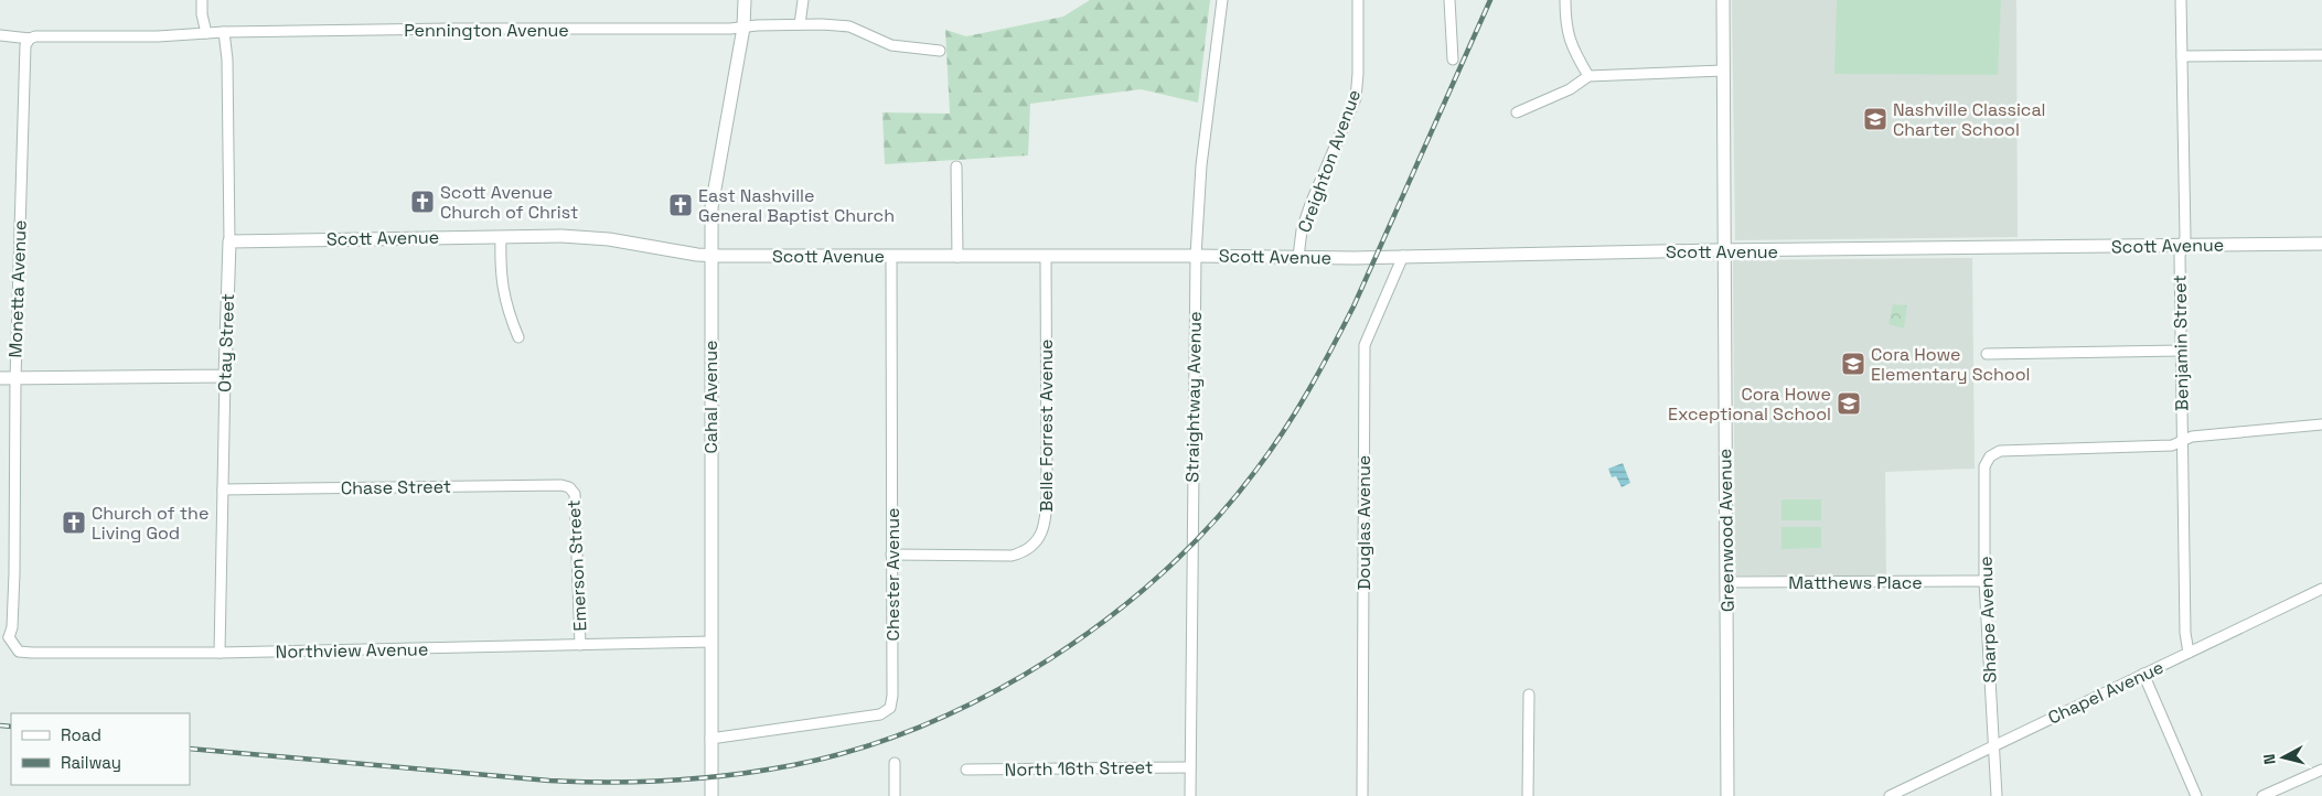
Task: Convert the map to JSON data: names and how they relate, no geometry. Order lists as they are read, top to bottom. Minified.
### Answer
{"streets":{"street":["Pennington Avenue","Creighton Avenue","Scott Avenue","Monetta Avenue","Otay Street","Benjamin Street","Cahal Avenue","Straightway Avenue","Belle Forrest Avenue","Chase Street","Douglas Avenue","Greenwood Avenue","Emerson Street","Chester Avenue","Matthews Place","Sharpe Avenue","Northview Avenue","Chapel Avenue","North 16th Street"]},"crossings":[["Pennington Avenue","Monetta Avenue"],["Pennington Avenue","Otay Street"],["Pennington Avenue","Cahal Avenue"],["Creighton Avenue","Scott Avenue"],["Scott Avenue","Otay Street"],["Scott Avenue","Benjamin Street"],["Scott Avenue","Cahal Avenue"],["Scott Avenue","Straightway Avenue"],["Scott Avenue","Belle Forrest Avenue"],["Scott Avenue","Douglas Avenue"],["Scott Avenue","Greenwood Avenue"],["Scott Avenue","Chester Avenue"],["Monetta Avenue","Northview Avenue"],["Otay Street","Chase Street"],["Otay Street","Northview Avenue"],["Benjamin Street","Sharpe Avenue"],["Benjamin Street","Chapel Avenue"],["Cahal Avenue","Chester Avenue"],["Cahal Avenue","Northview Avenue"],["Straightway Avenue","North 16th Street"],["Belle Forrest Avenue","Chester Avenue"],["Chase Street","Emerson Street"],["Greenwood Avenue","Matthews Place"],["Emerson Street","Northview Avenue"],["Matthews Place","Sharpe Avenue"],["Sharpe Avenue","Chapel Avenue"]],"places":{"school or university":["Nashville Classical Charter School","Cora Howe Elementary School","Cora Howe Exceptional School"],"church":["Scott Avenue Church of Christ","East Nashville General Baptist Church","Church of the Living God"]},"legend":["Road","Railway"],"north":"left"}
